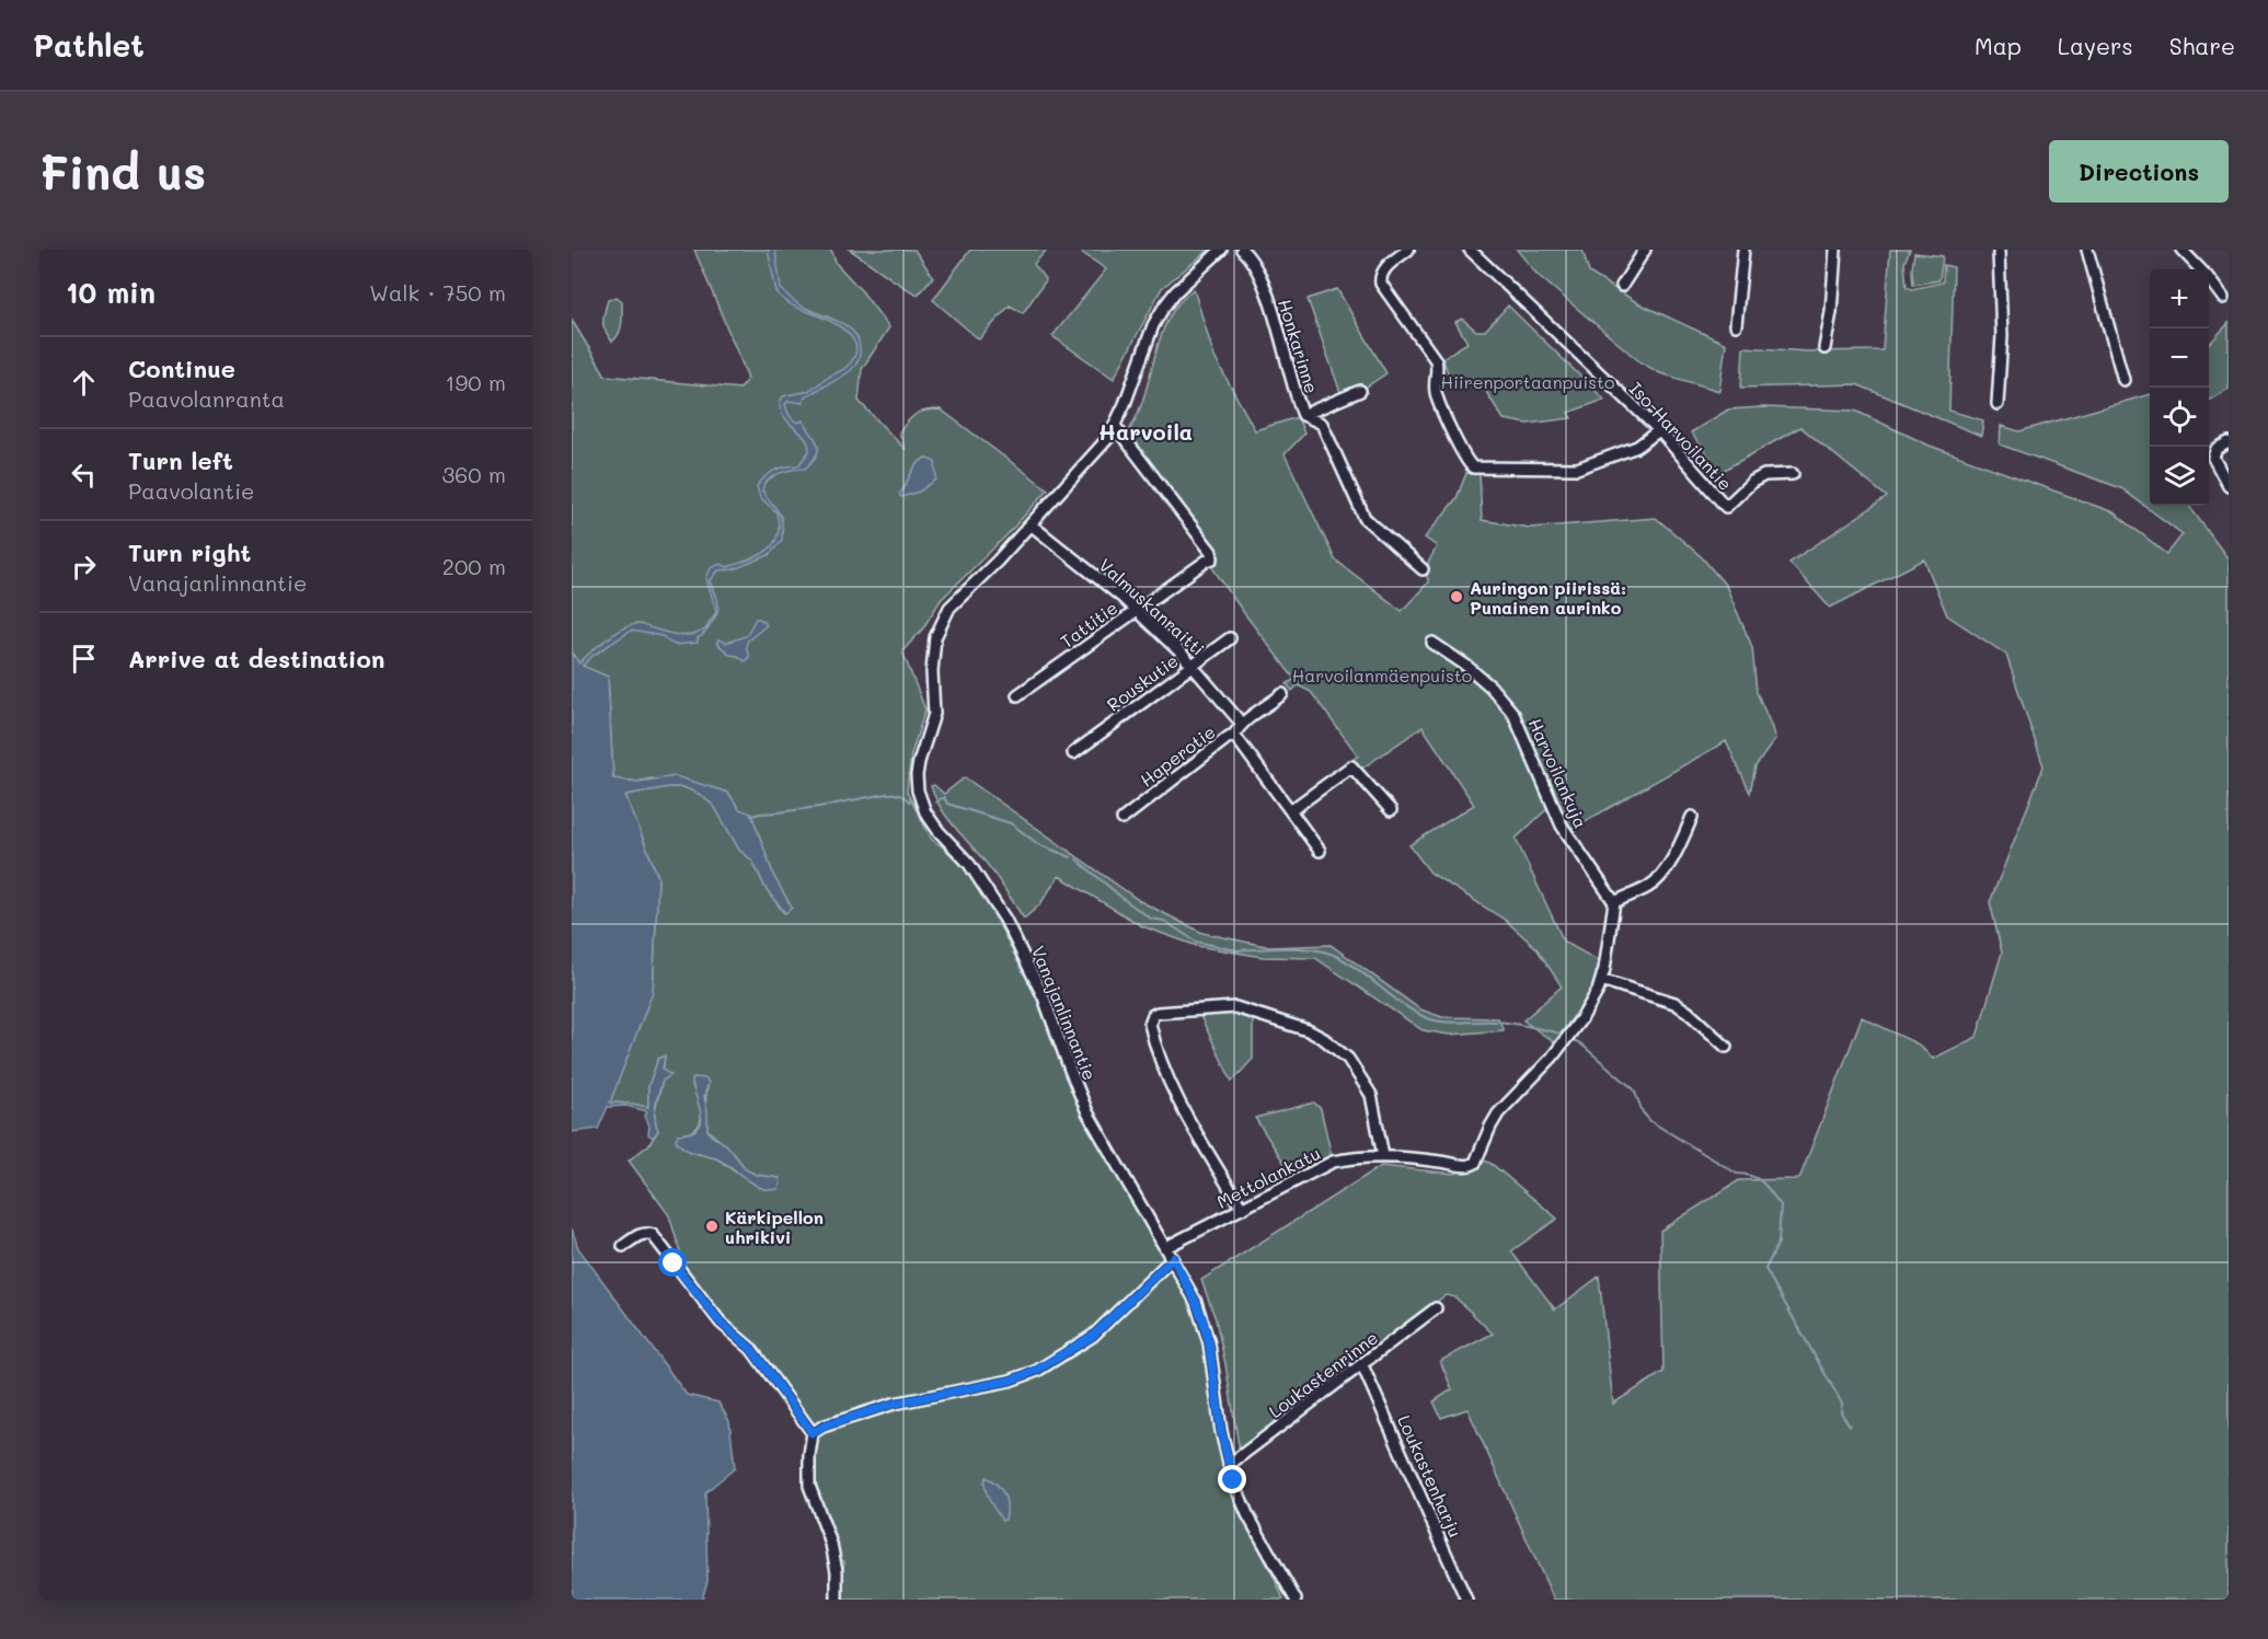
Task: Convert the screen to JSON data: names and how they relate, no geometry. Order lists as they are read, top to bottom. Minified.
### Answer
{"streets":{"street":["Honkarinne","Iso-Harvoilantie","Valmuskanraitti","Tattitie","Rouskutie","Haperotie","Harvoilankuja","Vanajanlinnantie","Mettolankatu","Loukastenrinne","Loukastenharju"]},"crossings":[["Valmuskanraitti","Tattitie"],["Valmuskanraitti","Rouskutie"],["Valmuskanraitti","Haperotie"],["Valmuskanraitti","Vanajanlinnantie"],["Tattitie","Vanajanlinnantie"],["Vanajanlinnantie","Mettolankatu"],["Vanajanlinnantie","Loukastenrinne"],["Loukastenrinne","Loukastenharju"]],"districts":["Harvoila"],"parks":["Hiirenportaanpuisto","Harvoilanmäenpuisto"],"places":["Auringon piirissä: Punainen aurinko","Kärkipellon uhrikivi"],"page":{"header":"Pathlet","nav":["Map","Layers","Share"],"buttons":"Directions","title":"Find us","heading":["10 min","Walk · 750 m"],"map_buttons":["+","−"],"list":[["Continue","Paavolanranta","190 m"],["Turn left","Paavolantie","360 m"],["Turn right","Vanajanlinnantie","200 m"],"Arrive at destination"]}}
